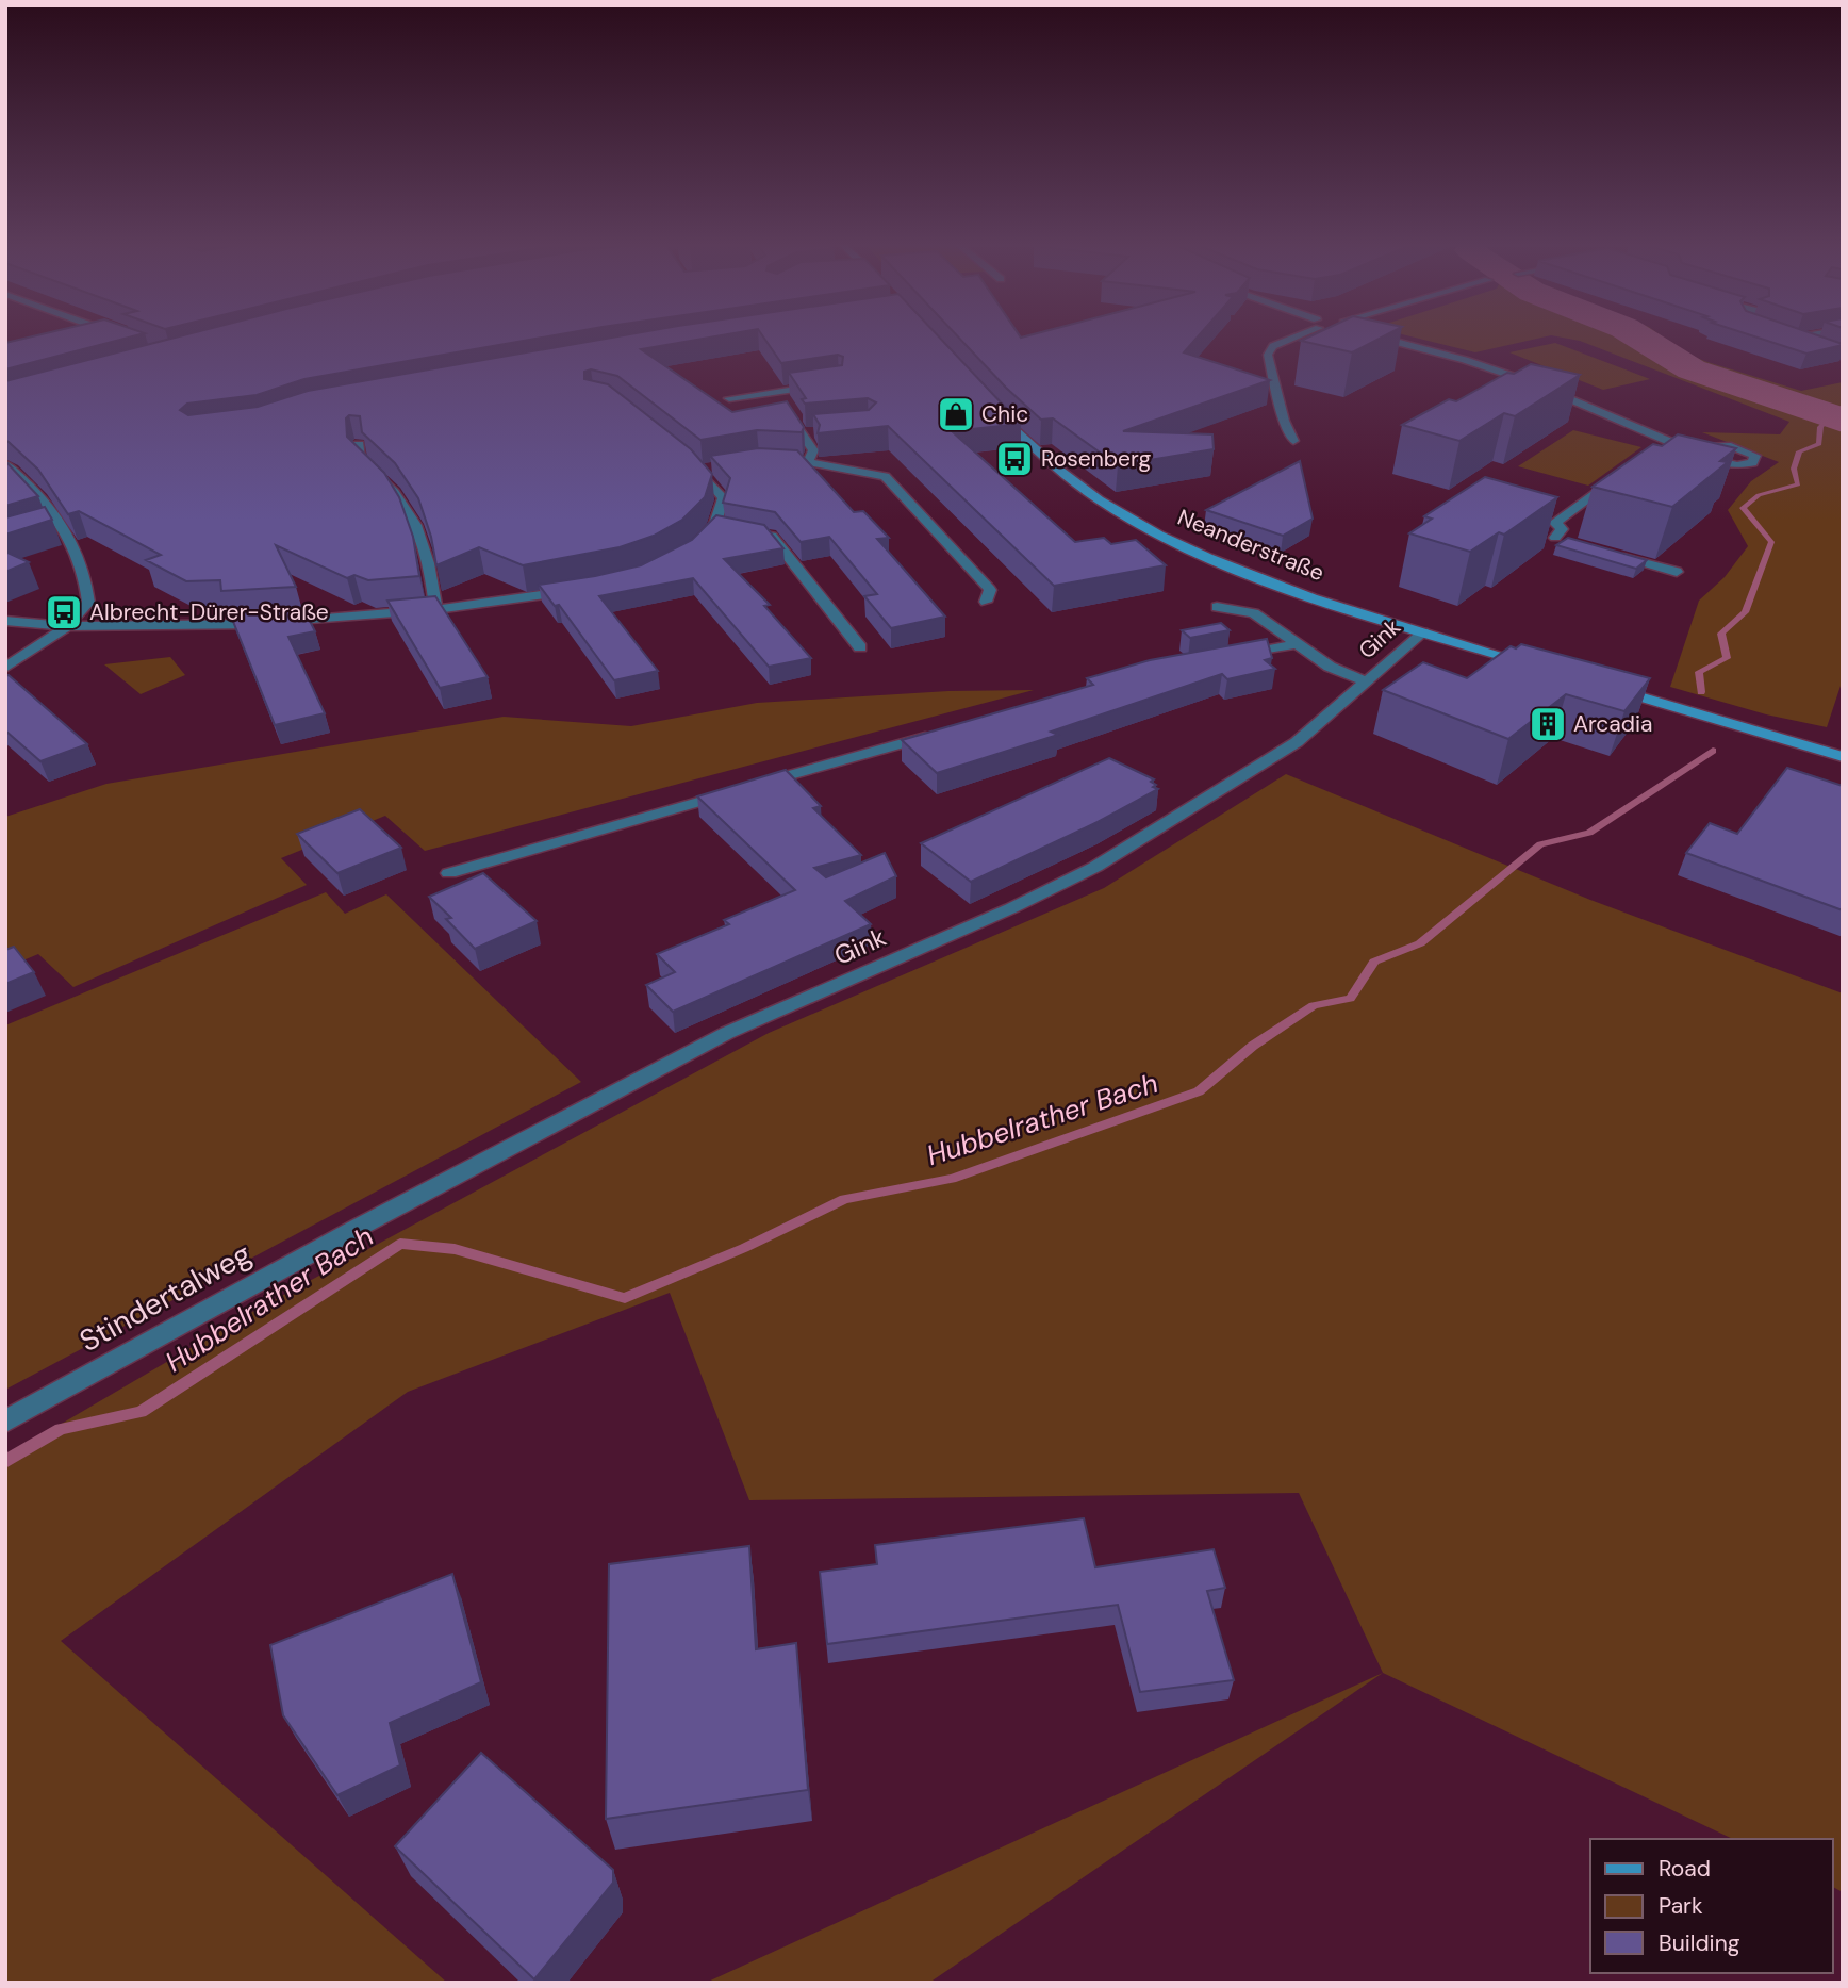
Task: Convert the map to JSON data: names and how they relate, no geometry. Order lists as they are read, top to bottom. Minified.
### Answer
{"streets":{"main road":["Neanderstraße"],"street":["Gink","Stindertalweg"]},"crossings":[["Neanderstraße","Gink"],["Gink","Stindertalweg"]],"water":["Hubbelrather Bach"],"places":{"shop":["Chic"],"bus stop":["Rosenberg","Albrecht-Dürer-Straße"],"building":["Arcadia"]},"legend":["Road","Park","Building"]}
